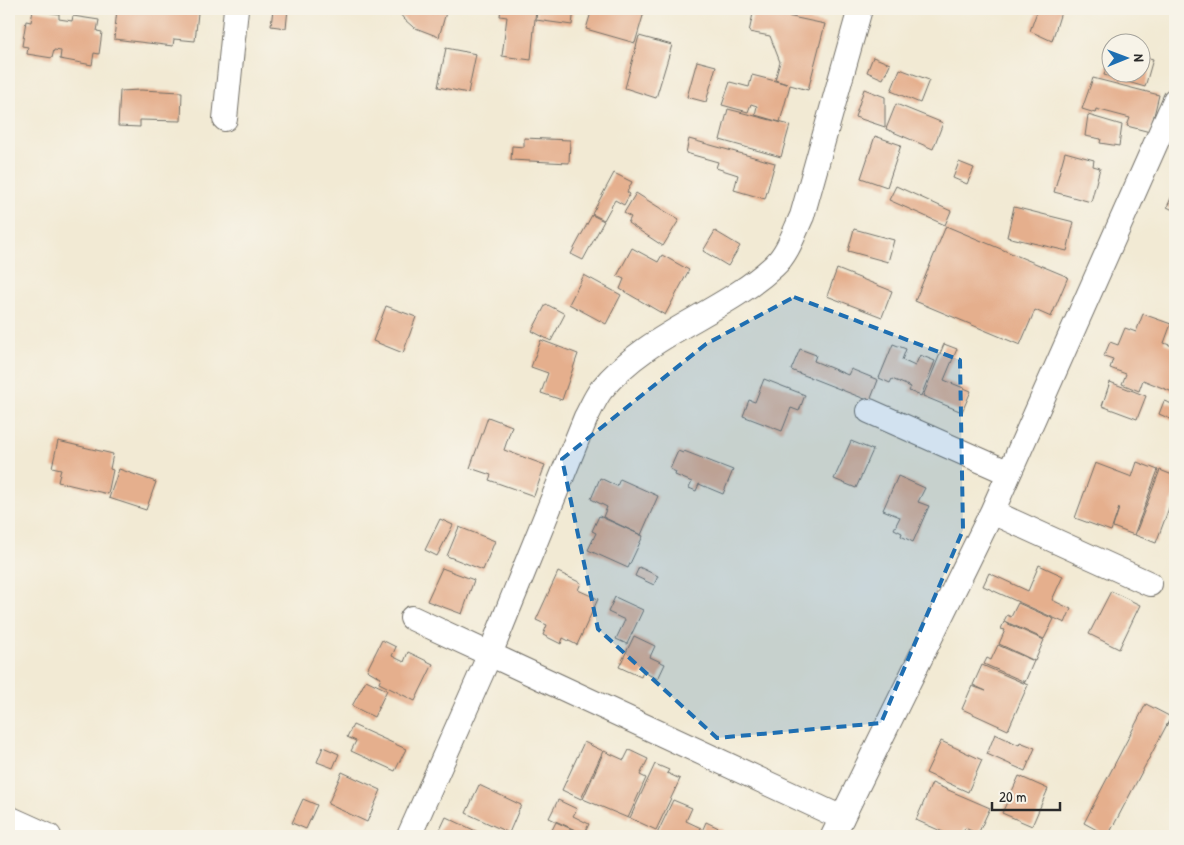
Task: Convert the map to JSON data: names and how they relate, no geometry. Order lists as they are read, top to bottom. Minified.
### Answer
{"scale_bar":"20 m","north":"right"}
